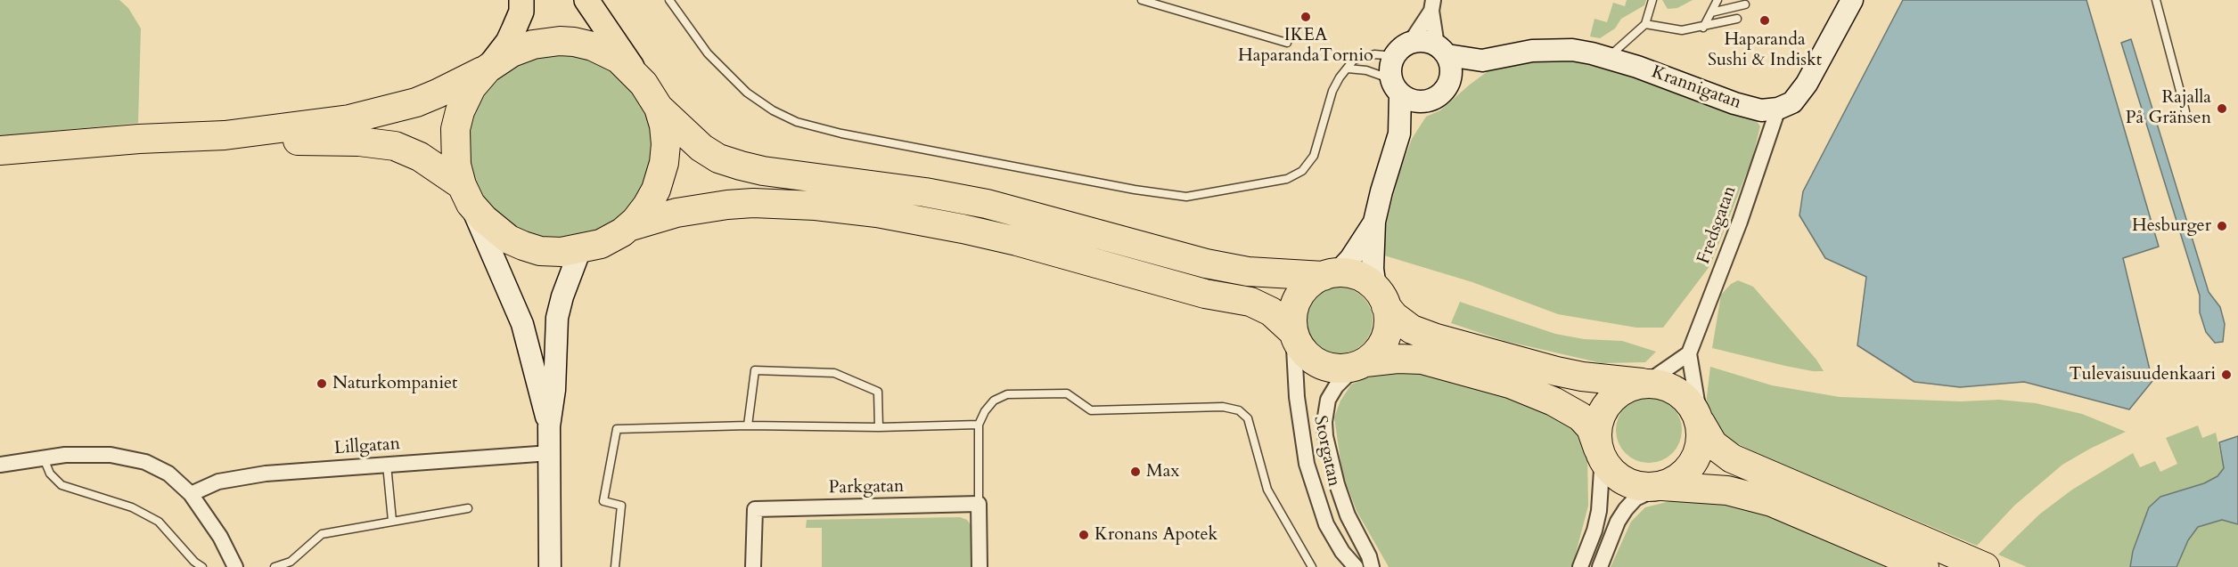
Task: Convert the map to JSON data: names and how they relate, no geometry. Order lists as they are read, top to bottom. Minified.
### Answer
{"streets":{"street":["Krannigatan","Fredsgatan","Lillgatan","Storgatan","Parkgatan"]},"crossings":[["Krannigatan","Fredsgatan"]],"places":["IKEA HaparandaTornio","Haparanda Sushi & Indiskt","Rajalla På Gränsen","Hesburger","Tulevaisuudenkaari","Naturkompaniet","Max","Kronans Apotek"]}
